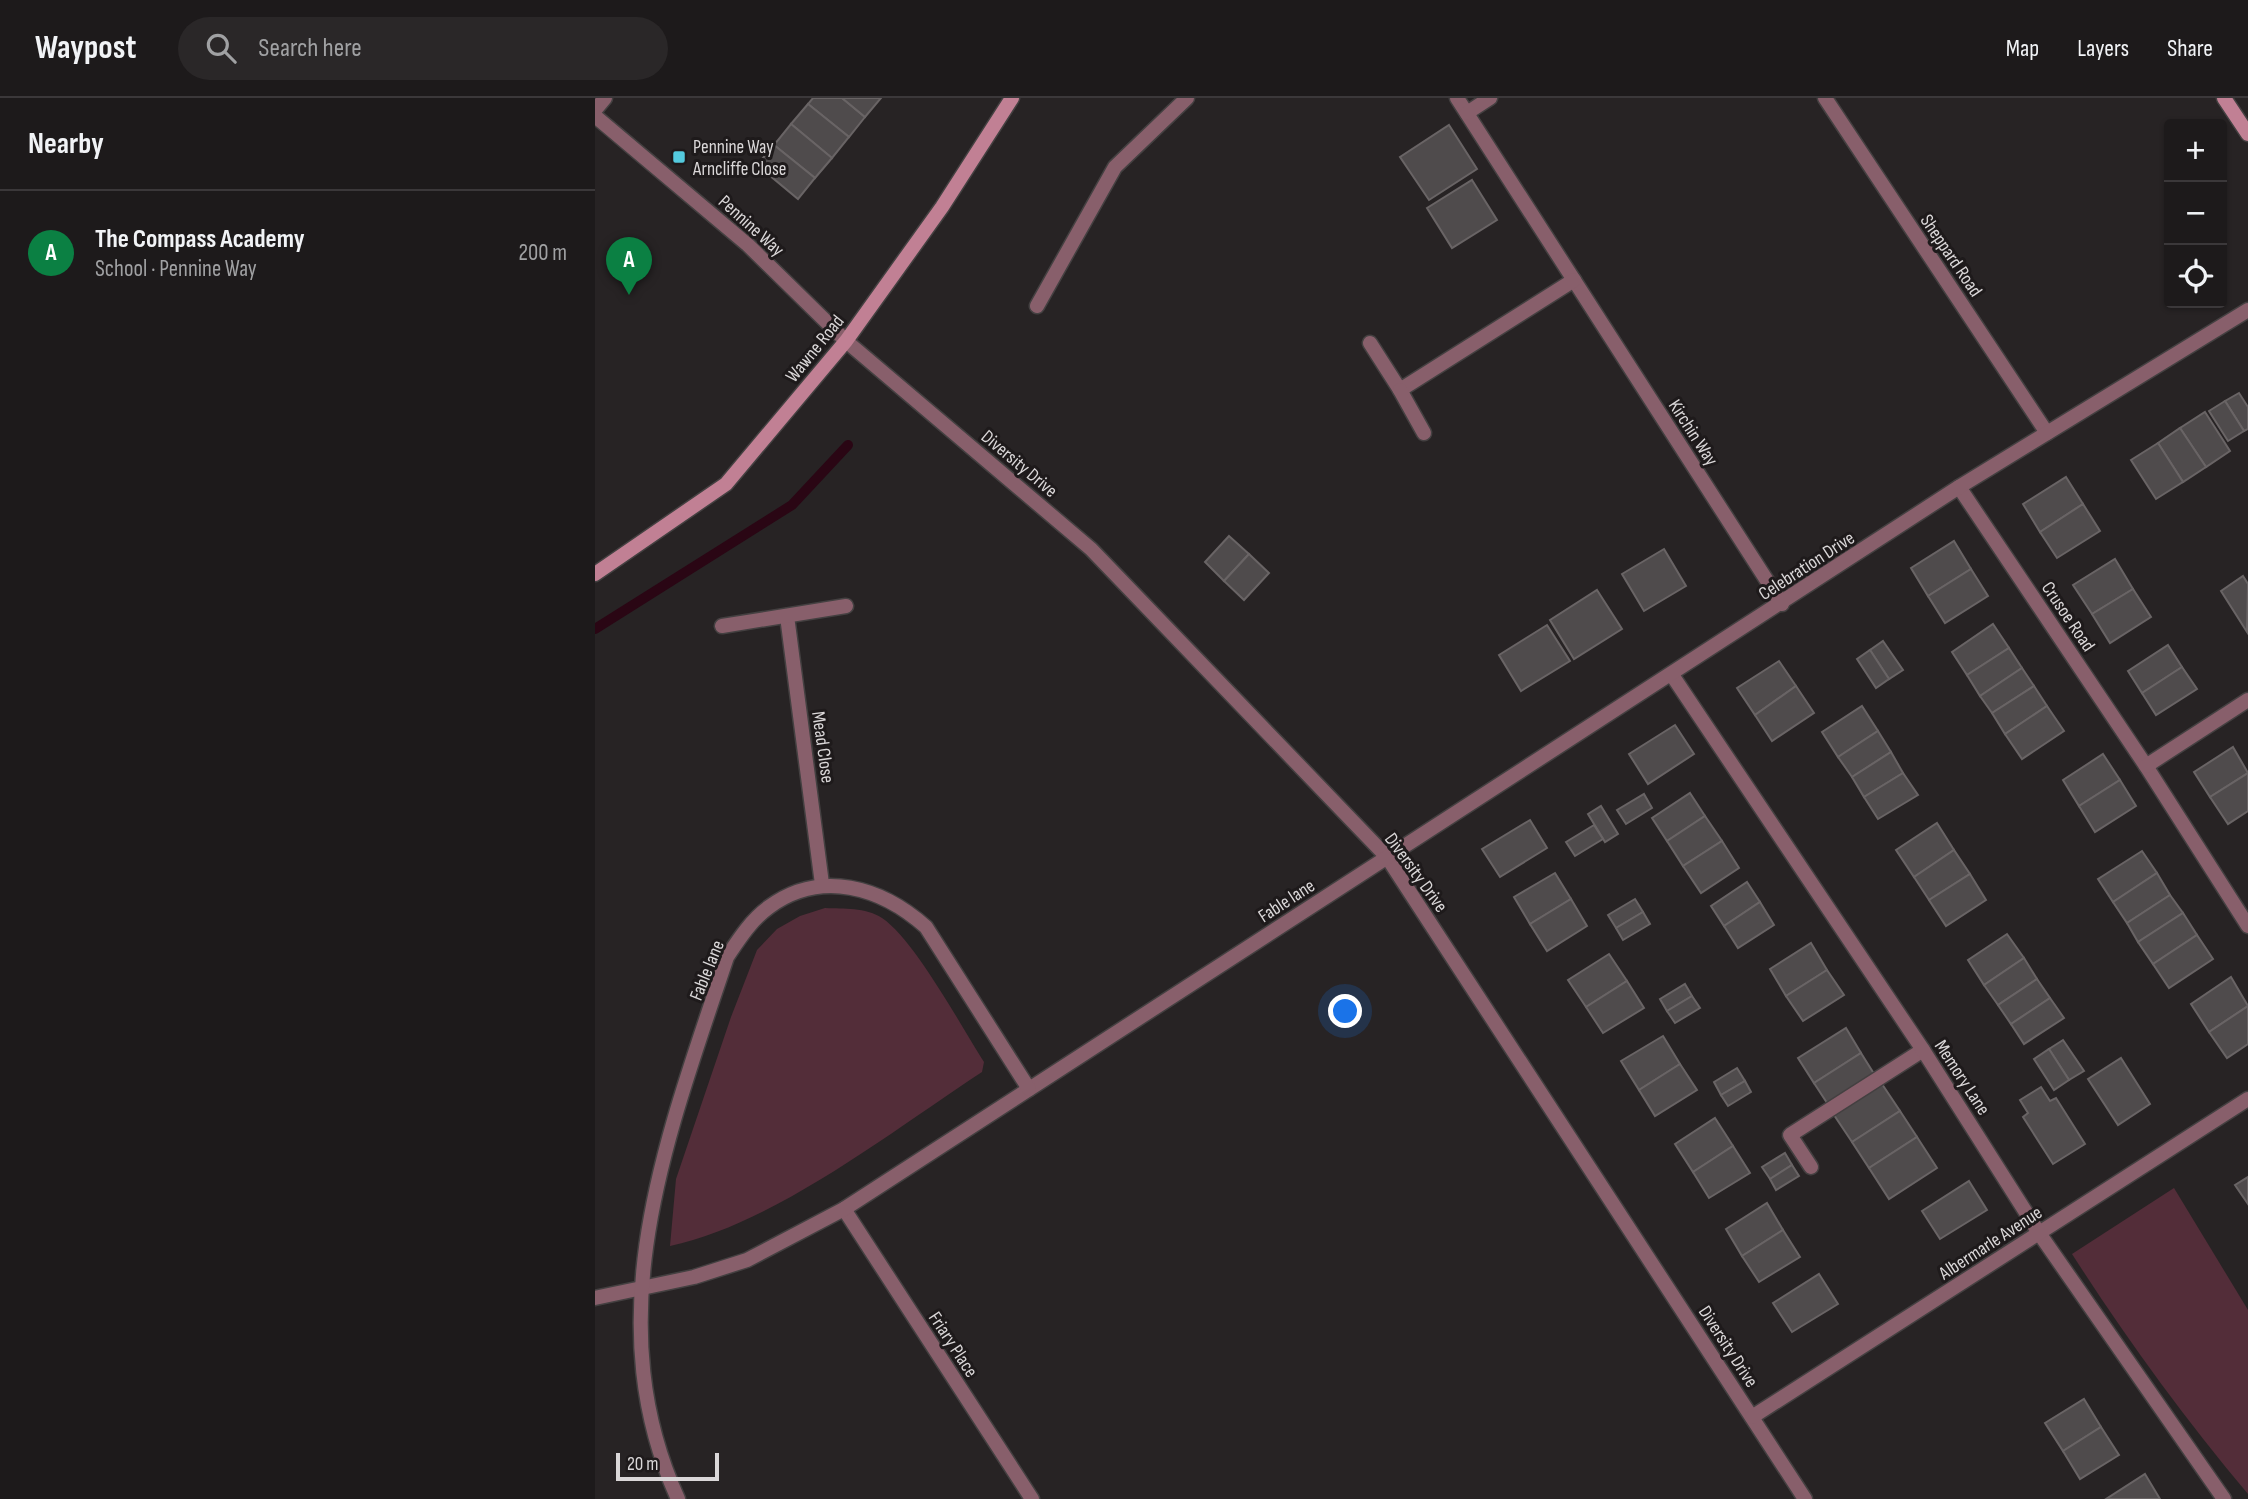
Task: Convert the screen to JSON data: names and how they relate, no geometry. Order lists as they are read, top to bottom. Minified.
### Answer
{"streets":{"street":["Pennine Way","Sheppard Road","Wawne Road","Kirchin Way","Diversity Drive","Celebration Drive","Crusoe Road","Mead Close","Fable lane","Memory Lane","Albermarle Avenue","Friary Place"]},"crossings":[["Pennine Way","Wawne Road"],["Pennine Way","Diversity Drive"],["Sheppard Road","Celebration Drive"],["Wawne Road","Diversity Drive"],["Kirchin Way","Celebration Drive"],["Diversity Drive","Celebration Drive"],["Diversity Drive","Fable lane"],["Diversity Drive","Albermarle Avenue"],["Celebration Drive","Crusoe Road"],["Celebration Drive","Fable lane"],["Celebration Drive","Memory Lane"],["Mead Close","Fable lane"],["Fable lane","Friary Place"],["Memory Lane","Albermarle Avenue"]],"places":{"transit":["Pennine Way Arncliffe Close"]},"scale_bar":"20 m","page":{"header":"Waypost","search":"Search here","nav":["Map","Layers","Share"],"heading":"Nearby","map_buttons":["+","−"],"list":[{"mark":"A","name":"The Compass Academy","note":"School · Pennine Way","value":"200 m"}],"pins":"A","scale":"20 m"}}
